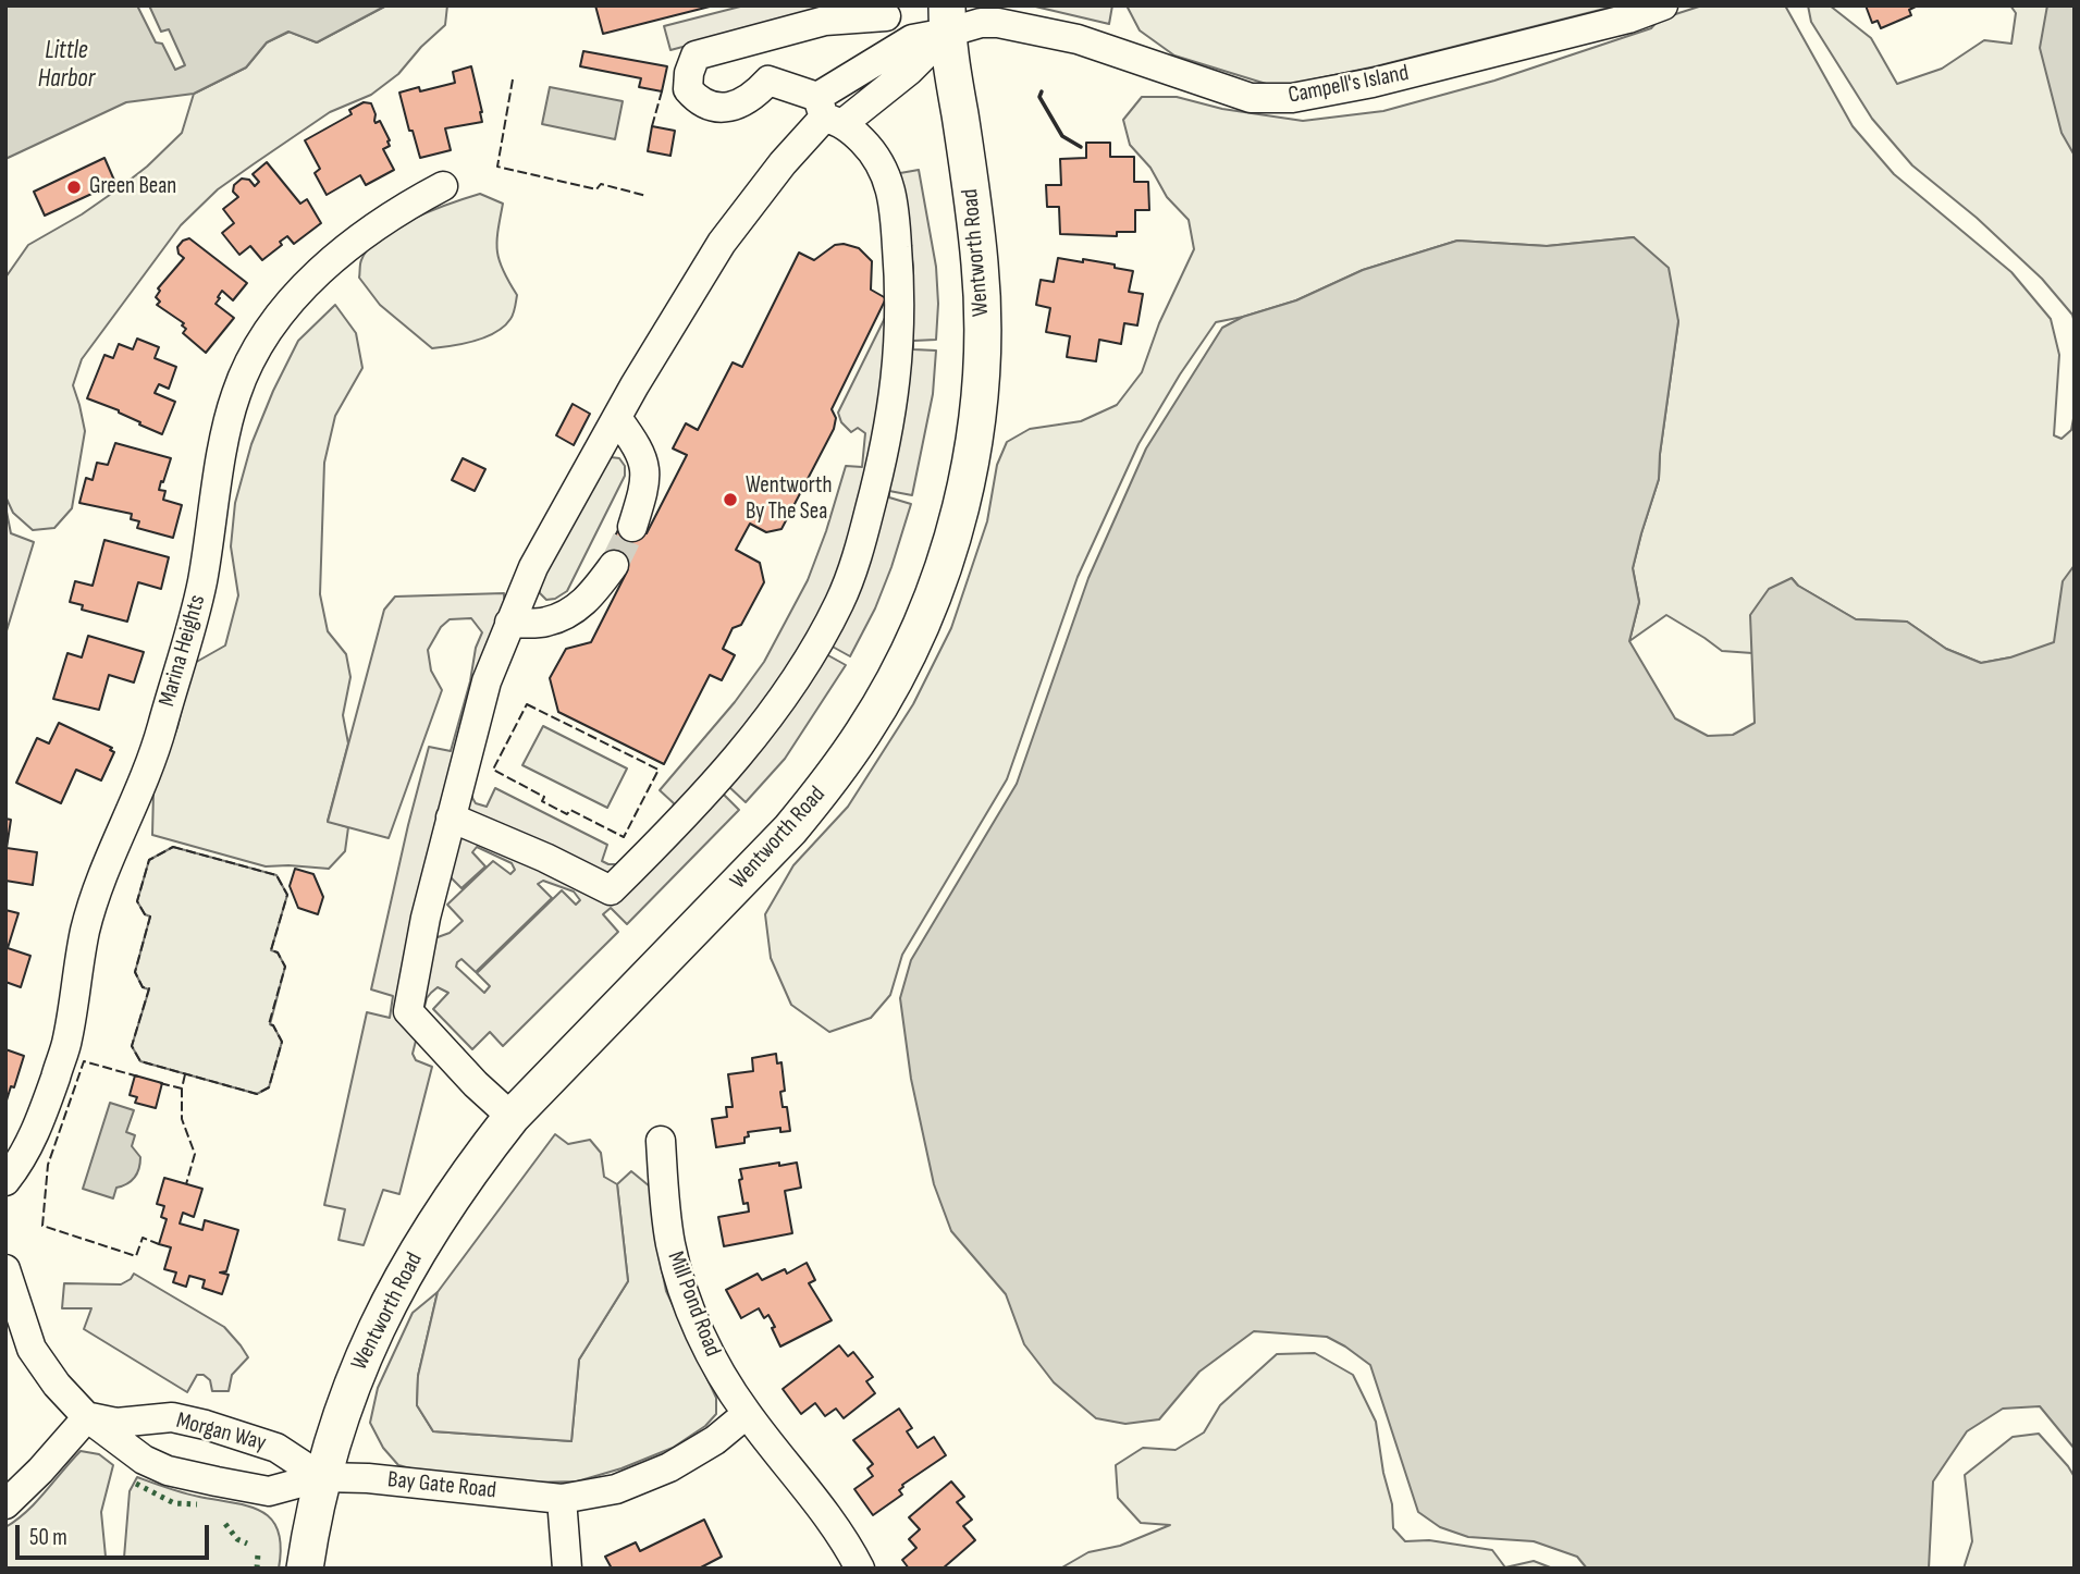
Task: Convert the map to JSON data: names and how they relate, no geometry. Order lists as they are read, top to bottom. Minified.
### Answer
{"streets":{"main road":["Wentworth Road"],"street":["Campell's Island","Marina Heights","Mill Pond Road","Morgan Way","Bay Gate Road"]},"crossings":[["Campell's Island","Wentworth Road"],["Wentworth Road","Morgan Way"],["Wentworth Road","Bay Gate Road"],["Morgan Way","Bay Gate Road"]],"water":["Little Harbor"],"places":["Green Bean","Wentworth By The Sea"],"scale_bar":"50 m"}
